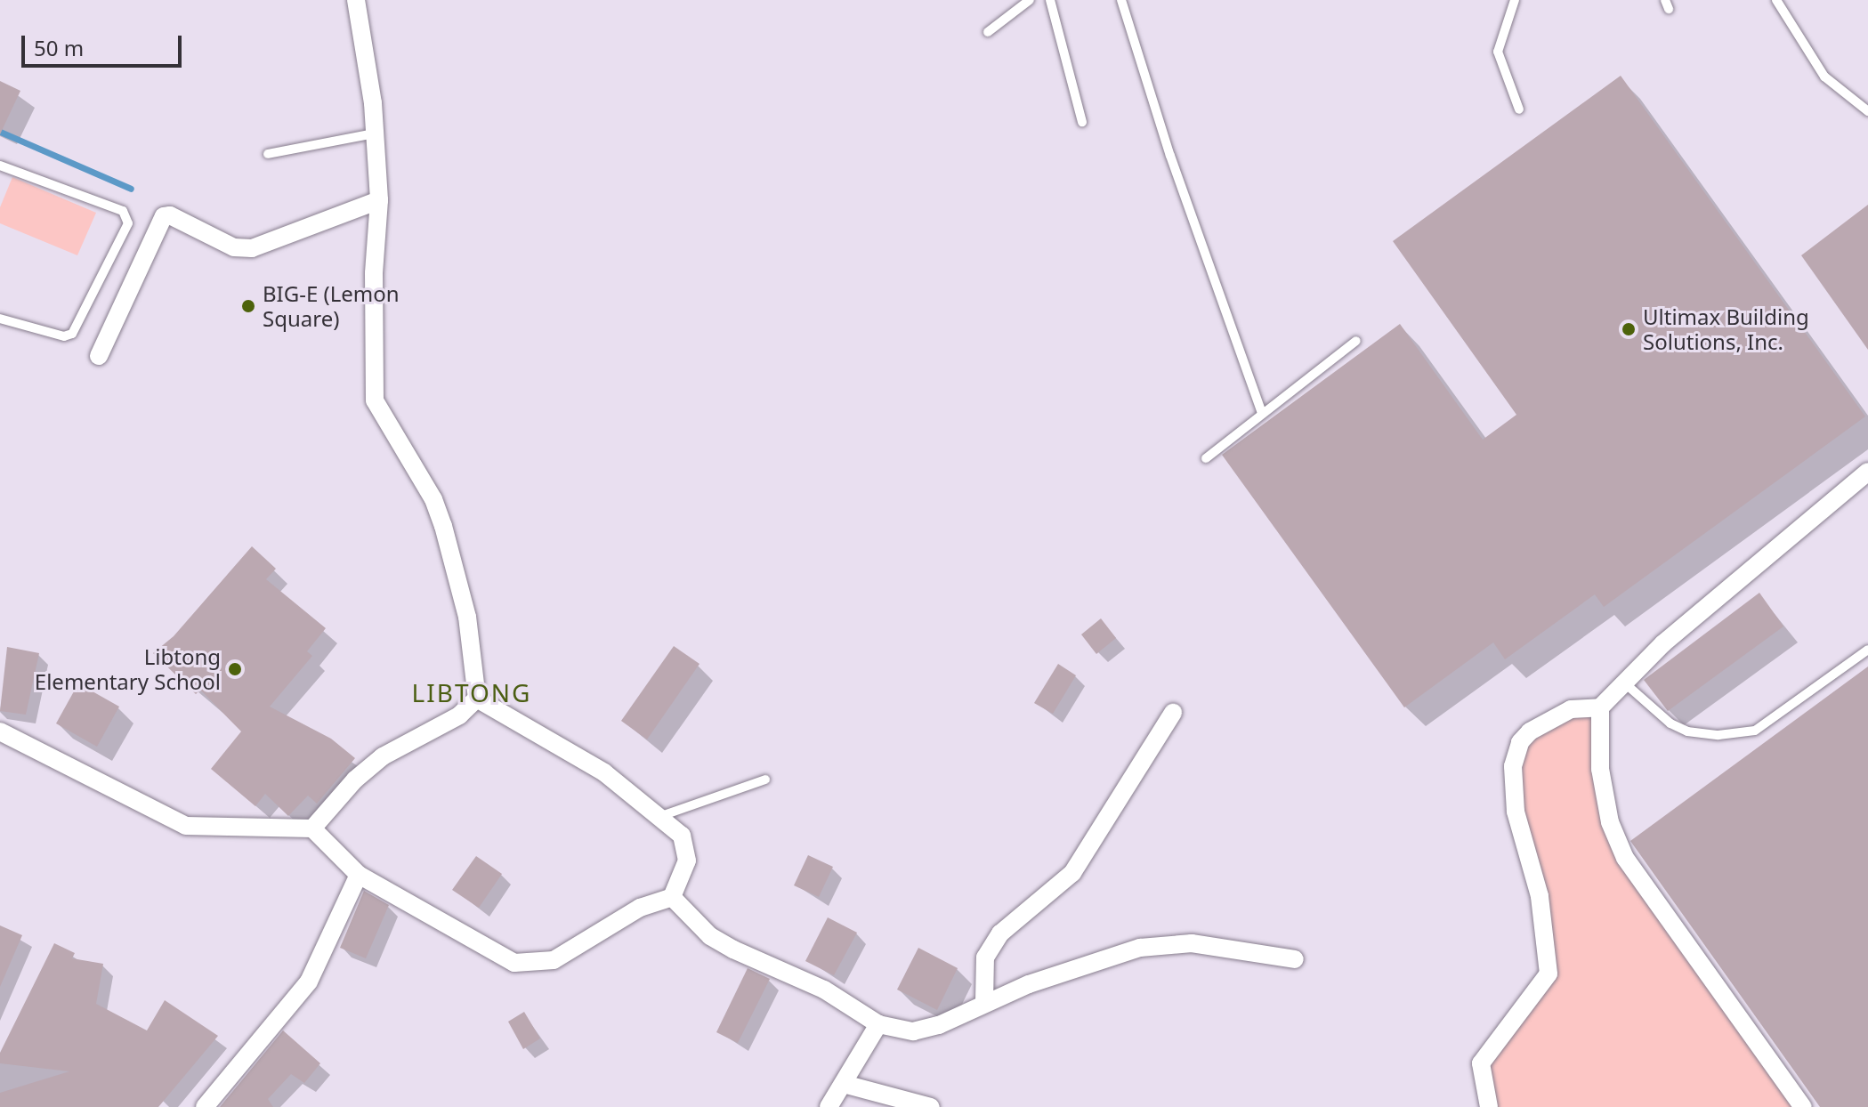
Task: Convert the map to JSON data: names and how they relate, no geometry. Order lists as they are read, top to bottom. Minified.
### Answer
{"districts":["LIBTONG"],"places":["BIG-E (Lemon Square)","Ultimax Building Solutions, Inc.","Libtong Elementary School"],"scale_bar":"50 m"}
